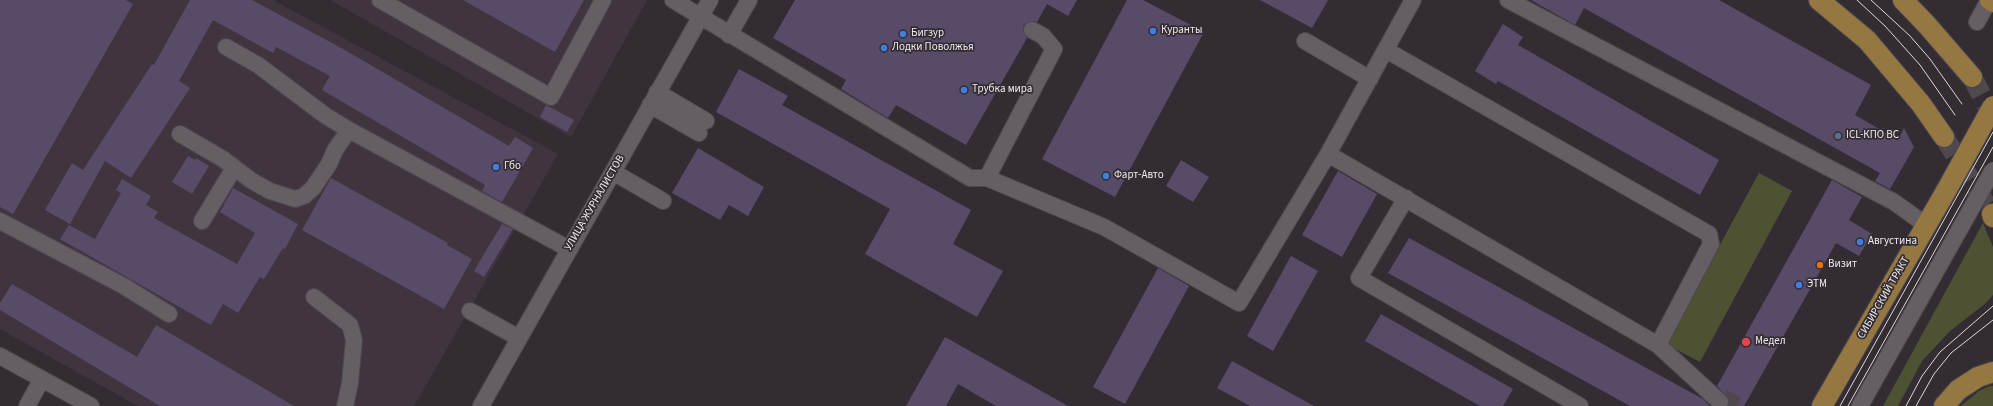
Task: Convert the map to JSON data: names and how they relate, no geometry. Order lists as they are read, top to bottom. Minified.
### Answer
{"streets":{"main road":["СИБИРСКИЙ ТРАКТ"],"street":["УЛИЦА ЖУРНАЛИСТОВ"]},"places":["Куранты","Бигзур","Лодки Поволжья","Трубка мира","ICL-КПО ВС","Гбо","Фарт-Авто","Августина","Визит","ЭТМ","Медел"]}
